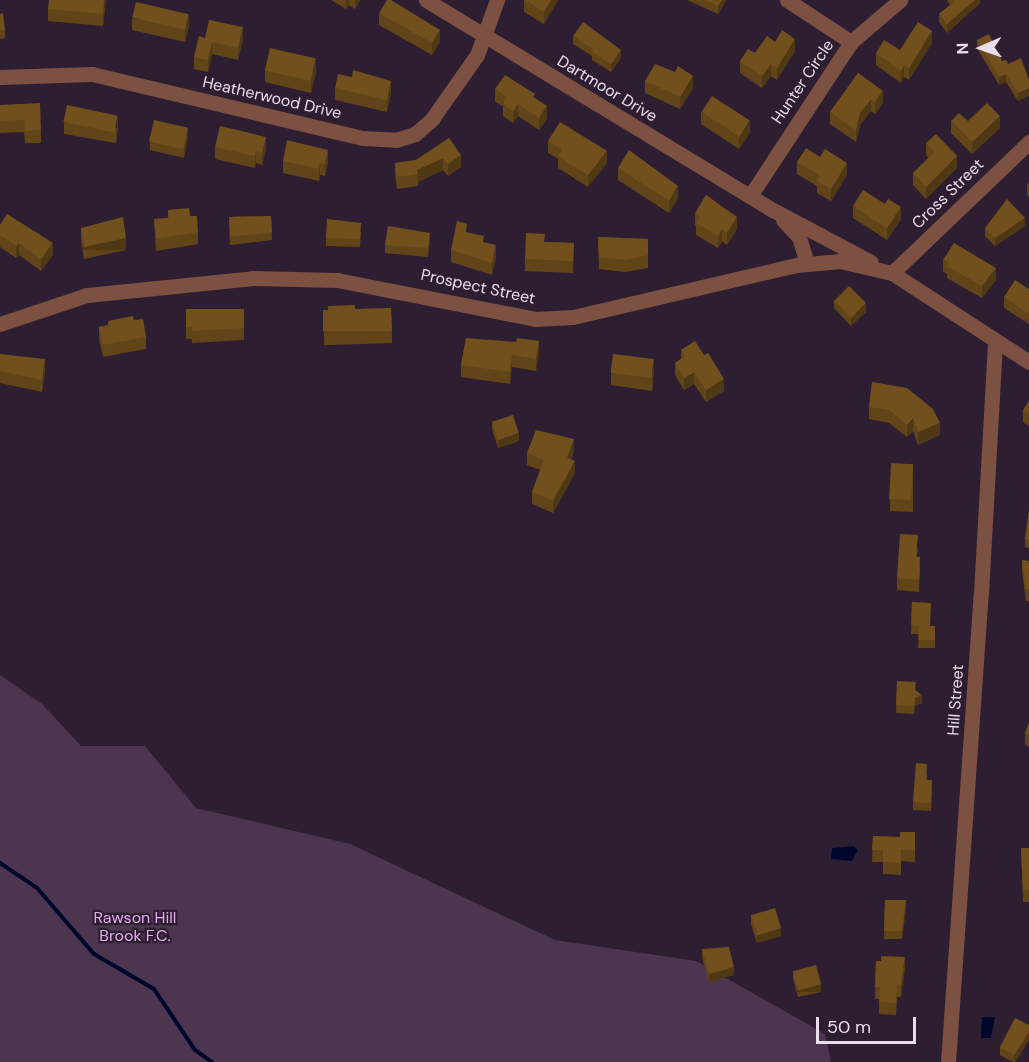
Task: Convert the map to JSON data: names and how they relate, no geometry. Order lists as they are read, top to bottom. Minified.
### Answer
{"streets":{"street":["Hunter Circle","Dartmoor Drive","Heatherwood Drive","Cross Street","Prospect Street","Hill Street"]},"crossings":[["Hunter Circle","Dartmoor Drive"],["Dartmoor Drive","Heatherwood Drive"],["Dartmoor Drive","Cross Street"],["Dartmoor Drive","Prospect Street"],["Cross Street","Prospect Street"],["Prospect Street","Hill Street"]],"parks":["Rawson Hill Brook F.C."],"scale_bar":"50 m","north":"left"}
